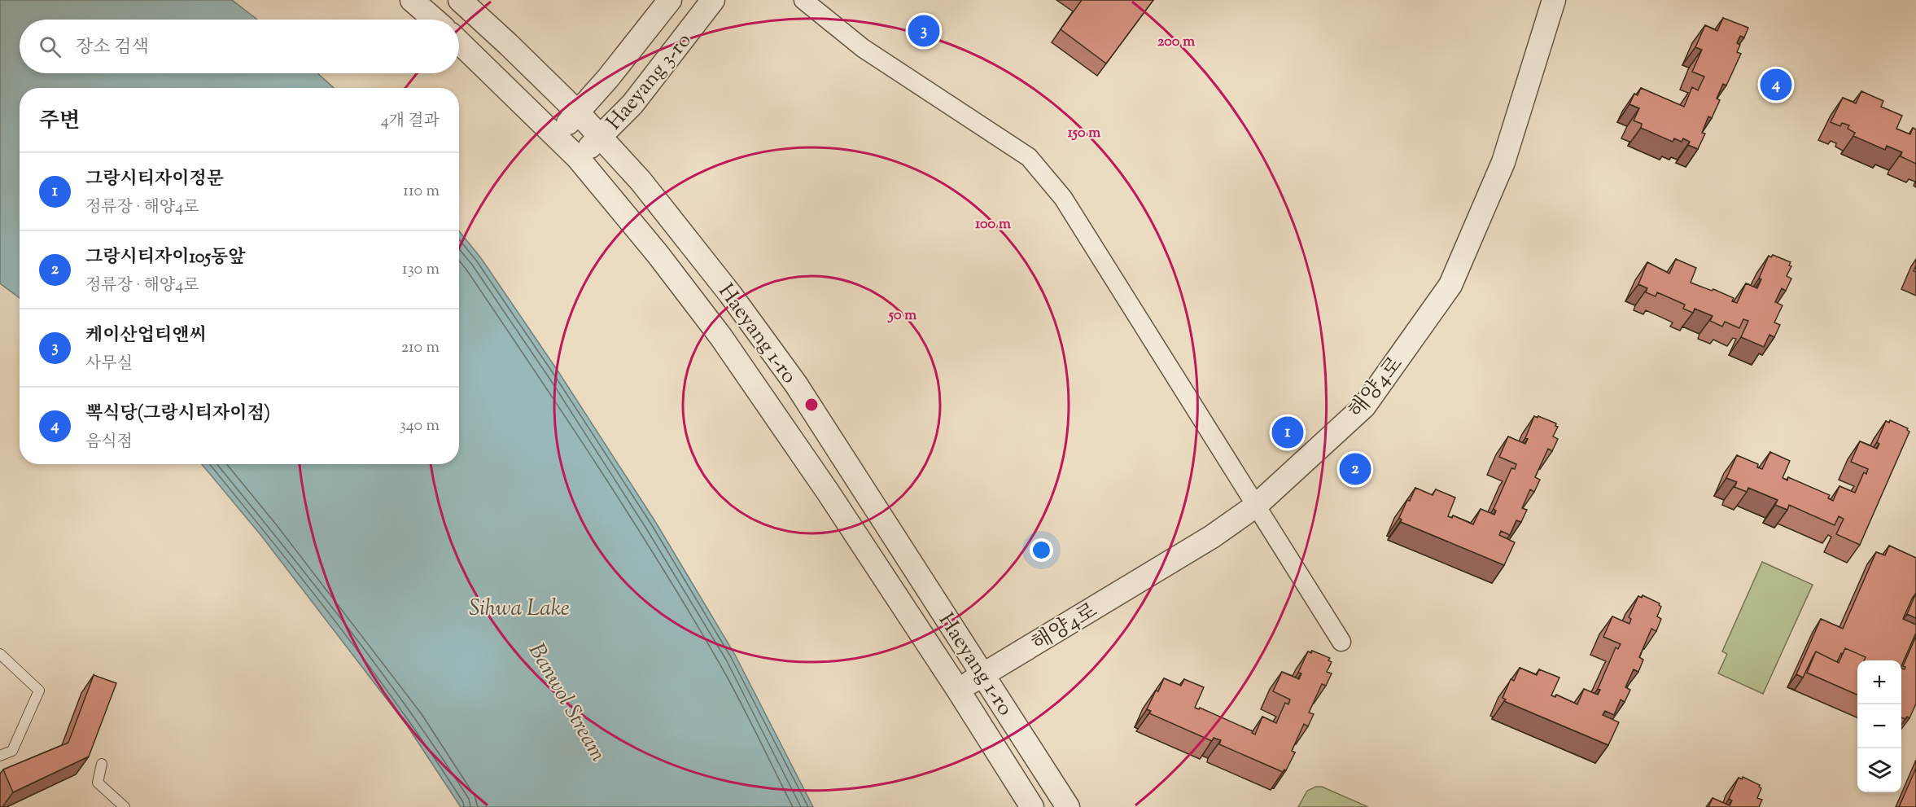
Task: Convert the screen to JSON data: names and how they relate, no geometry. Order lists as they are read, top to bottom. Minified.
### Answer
{"streets":{"street":["Haeyang 3-ro","Haeyang 1-ro","해양4로"]},"crossings":[["Haeyang 3-ro","Haeyang 1-ro"],["Haeyang 1-ro","해양4로"]],"water":["Sihwa Lake","Banwol Stream"],"page":{"pins":["3","4","1","2"],"search":"장소 검색","heading":["주변","4개 결과"],"list":[{"mark":"1","name":"그랑시티자이정문","note":"정류장 · 해양4로","value":"110 m"},{"mark":"2","name":"그랑시티자이105동앞","note":"정류장 · 해양4로","value":"130 m"},{"mark":"3","name":"케이산업티앤씨","note":"사무실","value":"210 m"},{"mark":"4","name":"뽁식당(그랑시티자이점)","note":"음식점","value":"340 m"}],"map_buttons":["+","−"]},"rings":["200 m","150 m","100 m","50 m"]}
